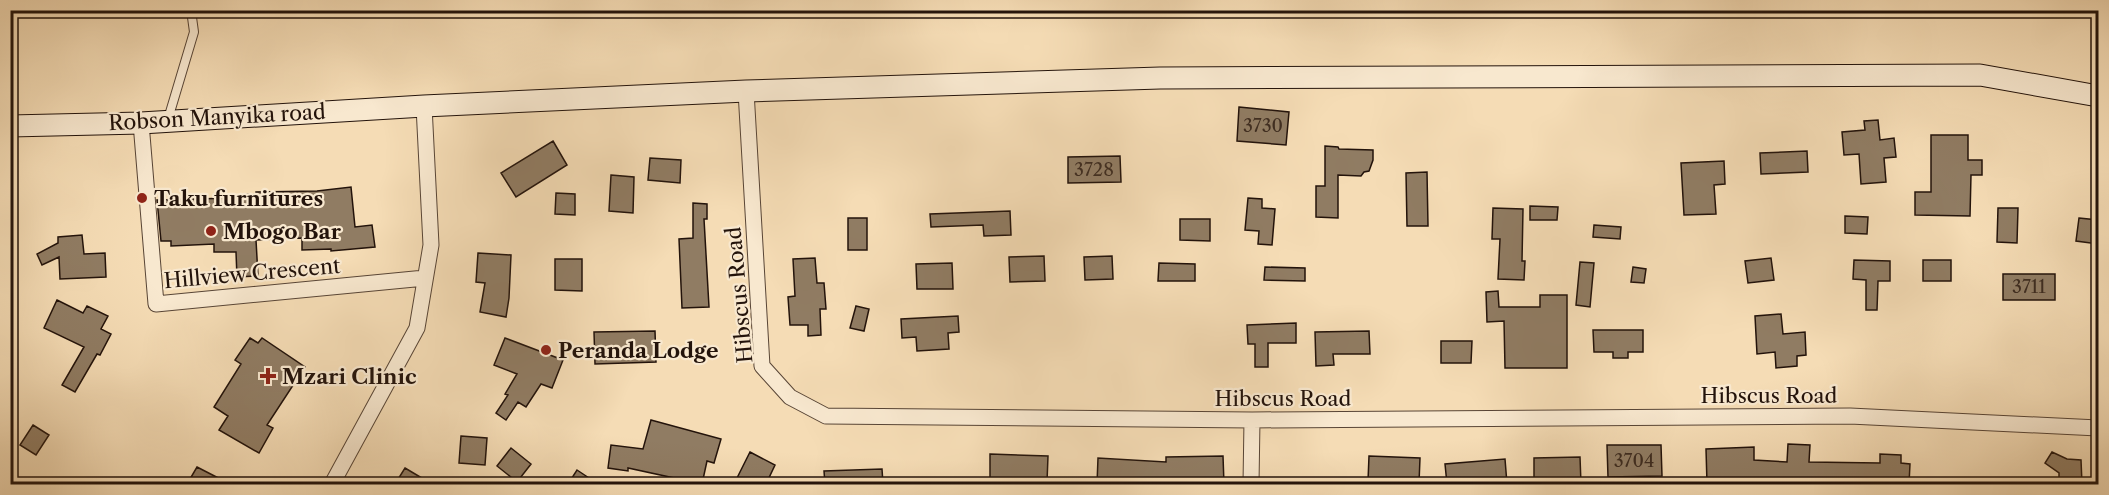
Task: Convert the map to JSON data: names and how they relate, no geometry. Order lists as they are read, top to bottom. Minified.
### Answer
{"streets":{"street":["Robson Manyika road","Hillview Crescent","Hibscus Road"]},"crossings":[["Robson Manyika road","Hillview Crescent"],["Robson Manyika road","Hibscus Road"]],"places":{"other":["Taku furnitures","Mbogo Bar","Peranda Lodge"],"health":["Mzari Clinic"]},"house_numbers":["3730","3728","3711","3704"]}
